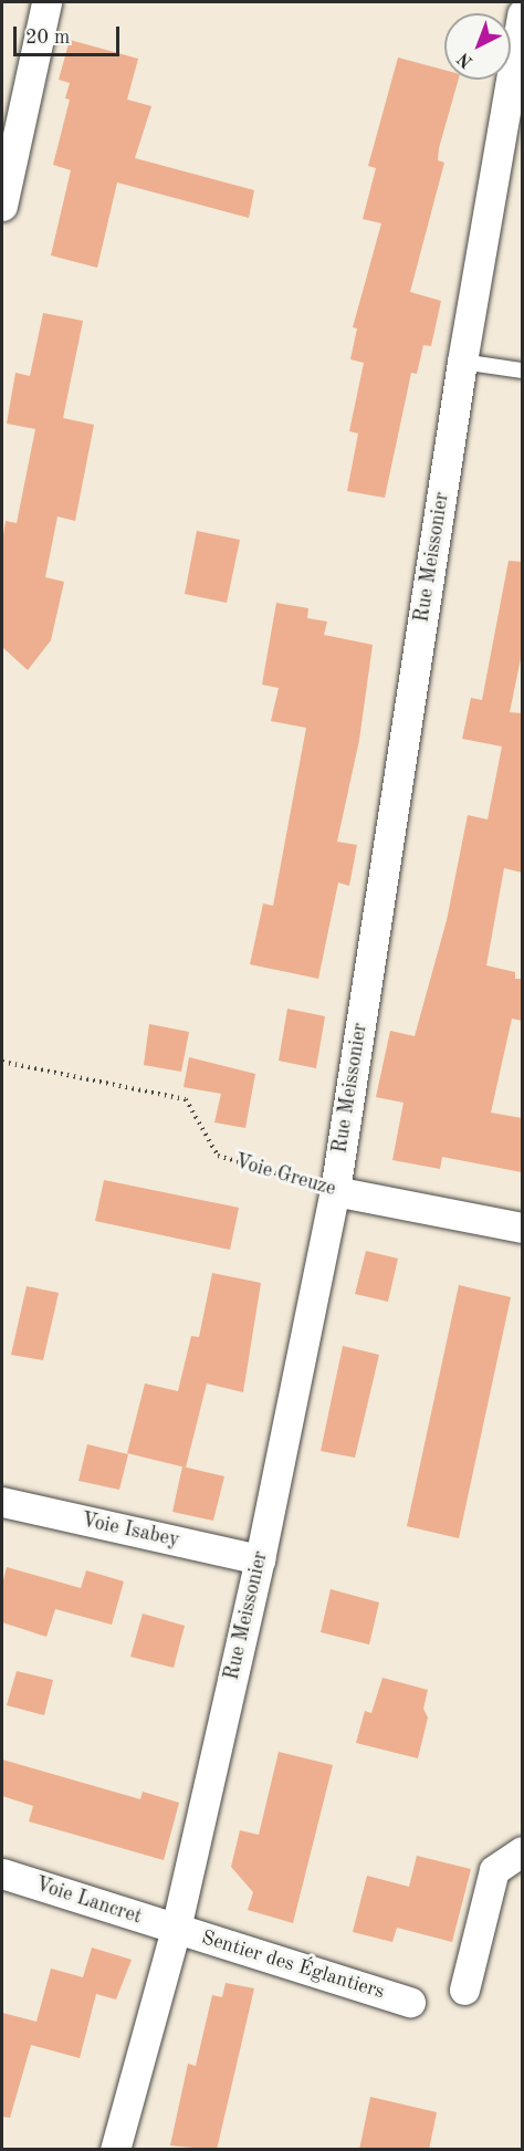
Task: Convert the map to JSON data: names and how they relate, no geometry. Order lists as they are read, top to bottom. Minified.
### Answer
{"streets":{"street":["Rue Meissonier","Voie Greuze","Voie Isabey","Voie Lancret","Sentier des Églantiers"]},"crossings":[["Rue Meissonier","Voie Greuze"],["Rue Meissonier","Voie Isabey"],["Rue Meissonier","Voie Lancret"],["Rue Meissonier","Sentier des Églantiers"],["Voie Lancret","Sentier des Églantiers"]],"scale_bar":"20 m","north":"bottom left"}
